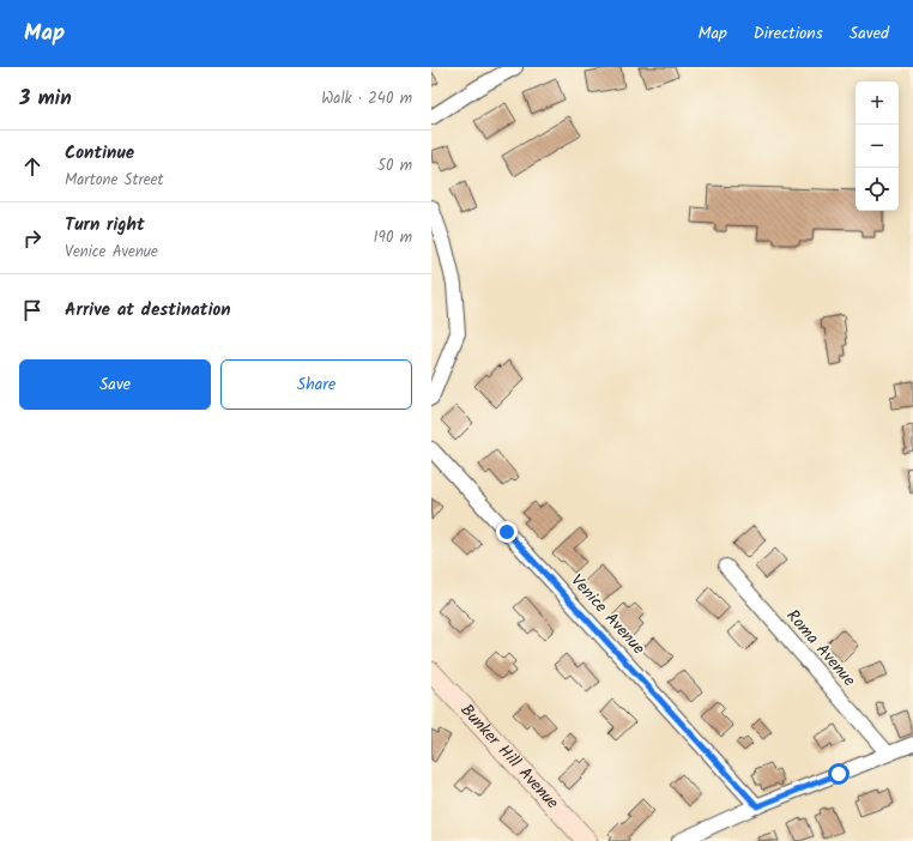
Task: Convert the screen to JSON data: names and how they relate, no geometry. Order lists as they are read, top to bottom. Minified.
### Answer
{"streets":{"main road":["Bunker Hill Avenue"],"street":["Venice Avenue","Roma Avenue"]},"page":{"header":"Map","nav":["Map","Directions","Saved"],"heading":["3 min","Walk · 240 m"],"map_buttons":["+","−"],"list":[["Continue","Martone Street","50 m"],["Turn right","Venice Avenue","190 m"],"Arrive at destination"],"buttons":["Save","Share"]}}
